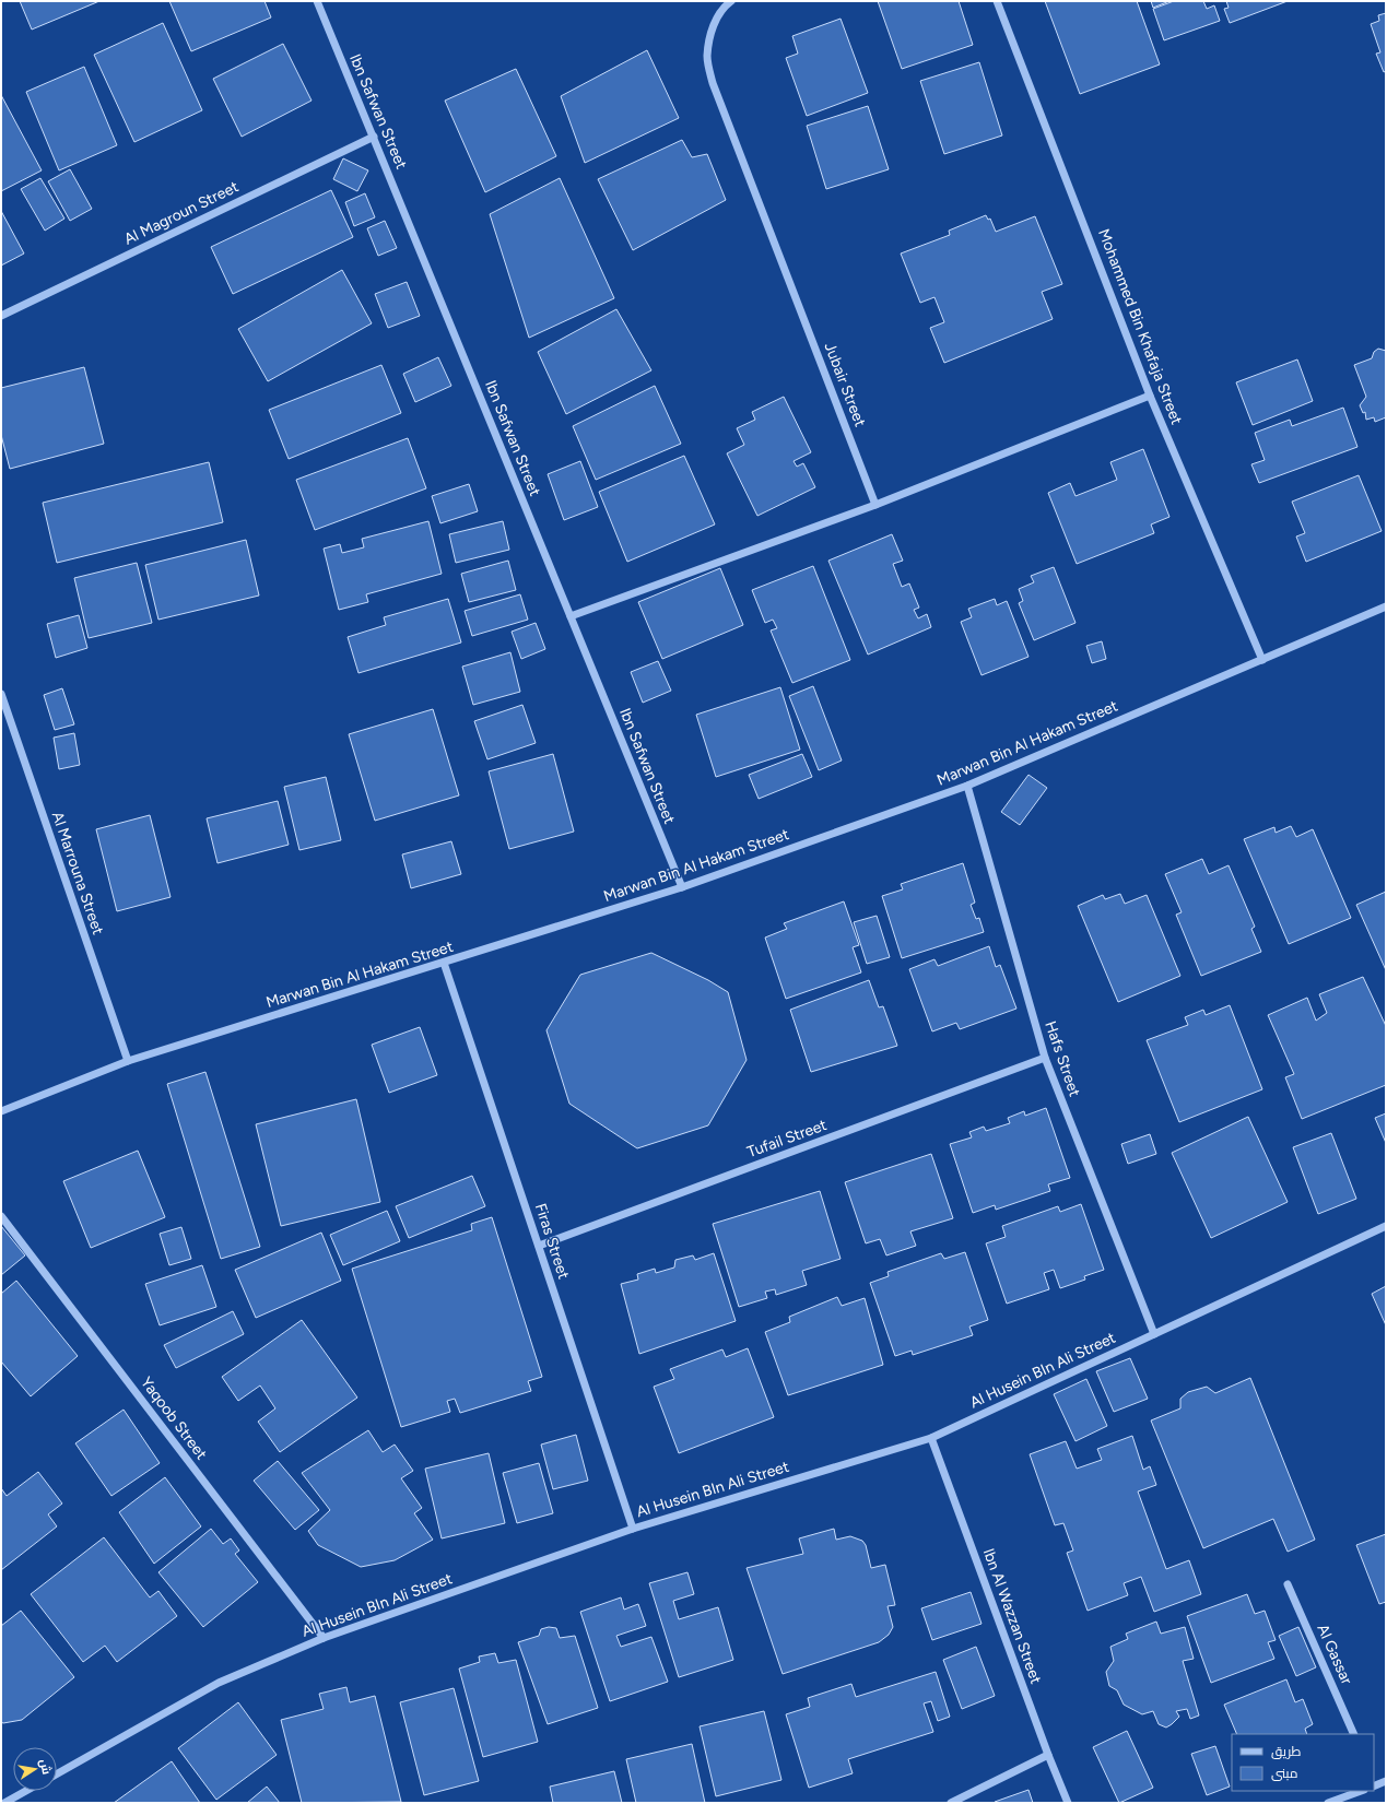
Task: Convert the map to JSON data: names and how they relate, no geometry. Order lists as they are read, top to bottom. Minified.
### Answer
{"streets":{"street":["Ibn Safwan Street","Al Magroun Street","Mohammed Bin Khafaja Street","Jubair Street","Marwan Bin Al Hakam Street","Al Marrouna Street","Hafs Street","Tufail Street","Firas Street","Al Husein BIn Ali Street","Yaqoob Street","Ibn Al Wazzan Street","Al Gassar"]},"crossings":[["Ibn Safwan Street","Al Magroun Street"],["Ibn Safwan Street","Marwan Bin Al Hakam Street"],["Mohammed Bin Khafaja Street","Marwan Bin Al Hakam Street"],["Marwan Bin Al Hakam Street","Al Marrouna Street"],["Marwan Bin Al Hakam Street","Hafs Street"],["Marwan Bin Al Hakam Street","Firas Street"],["Hafs Street","Tufail Street"],["Hafs Street","Al Husein BIn Ali Street"],["Tufail Street","Firas Street"],["Firas Street","Al Husein BIn Ali Street"],["Al Husein BIn Ali Street","Yaqoob Street"],["Al Husein BIn Ali Street","Ibn Al Wazzan Street"]],"legend":["طريق","مبنى"],"north":"right"}
